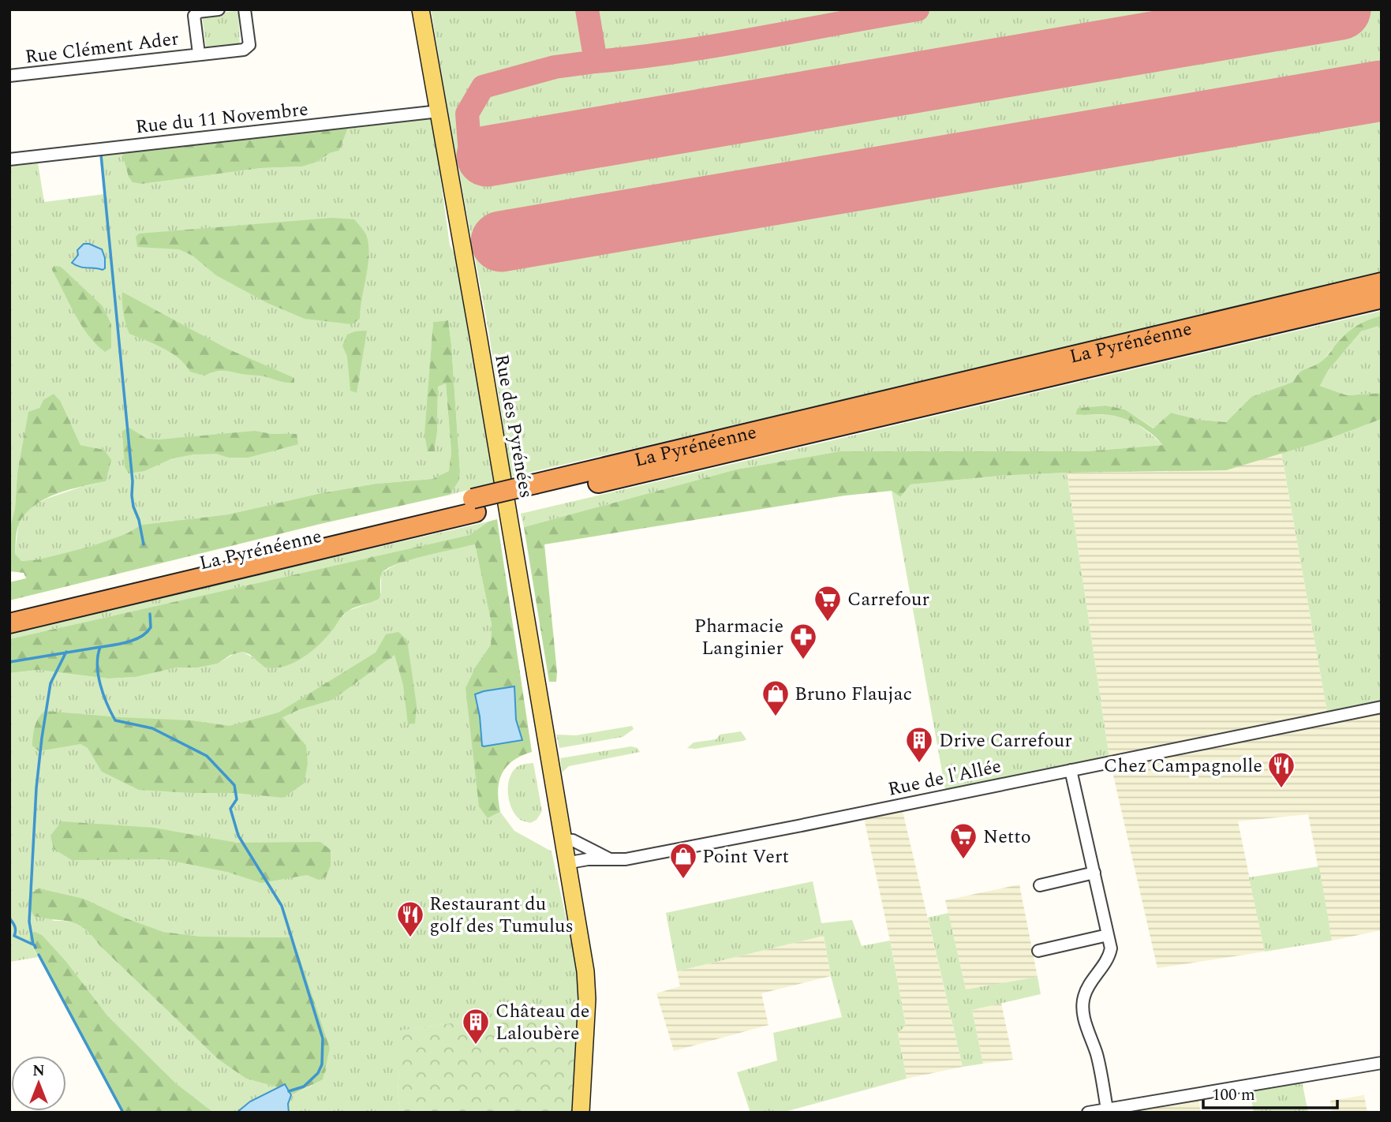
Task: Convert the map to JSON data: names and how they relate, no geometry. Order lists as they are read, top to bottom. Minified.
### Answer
{"streets":{"highway":["La Pyrénéenne"],"main road":["Rue des Pyrénées"],"street":["Rue Clément Ader","Rue du 11 Novembre","Rue de l'Allée"]},"crossings":[["Rue du 11 Novembre","Rue des Pyrénées"],["Rue des Pyrénées","Rue de l'Allée"]],"places":{"supermarket":["Carrefour","Netto"],"pharmacy":["Pharmacie Langinier"],"shop":["Bruno Flaujac","Point Vert"],"building":["Drive Carrefour","Château de Laloubère"],"restaurant":["Chez Campagnolle","Restaurant du golf des Tumulus"]},"scale_bar":"100 m","north":"top"}
